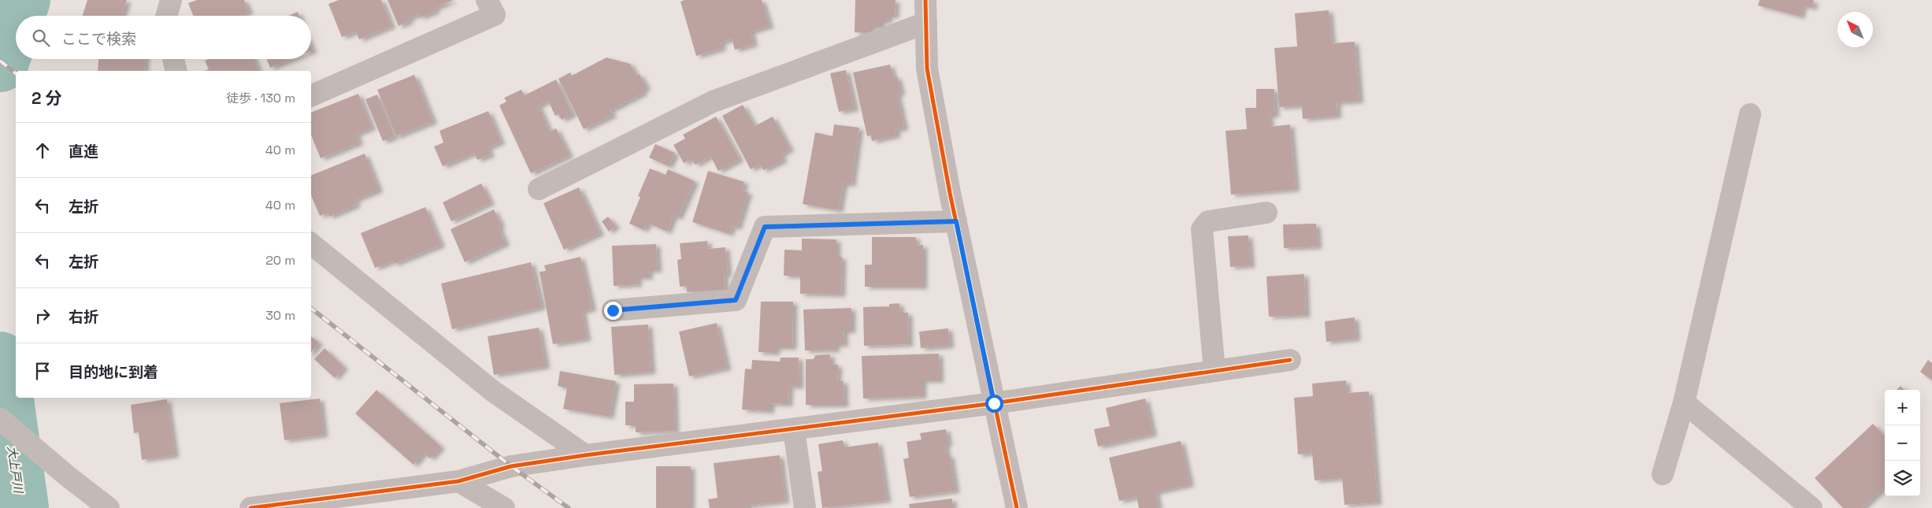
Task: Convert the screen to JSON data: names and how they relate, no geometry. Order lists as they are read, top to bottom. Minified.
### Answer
{"water":["大上戸川"],"north":"top left","page":{"search":"ここで検索","heading":["2 分","徒歩 · 130 m"],"list":[["直進","40 m"],["左折","40 m"],["左折","20 m"],["右折","30 m"],"目的地に到着"],"map_buttons":["+","−"]}}
